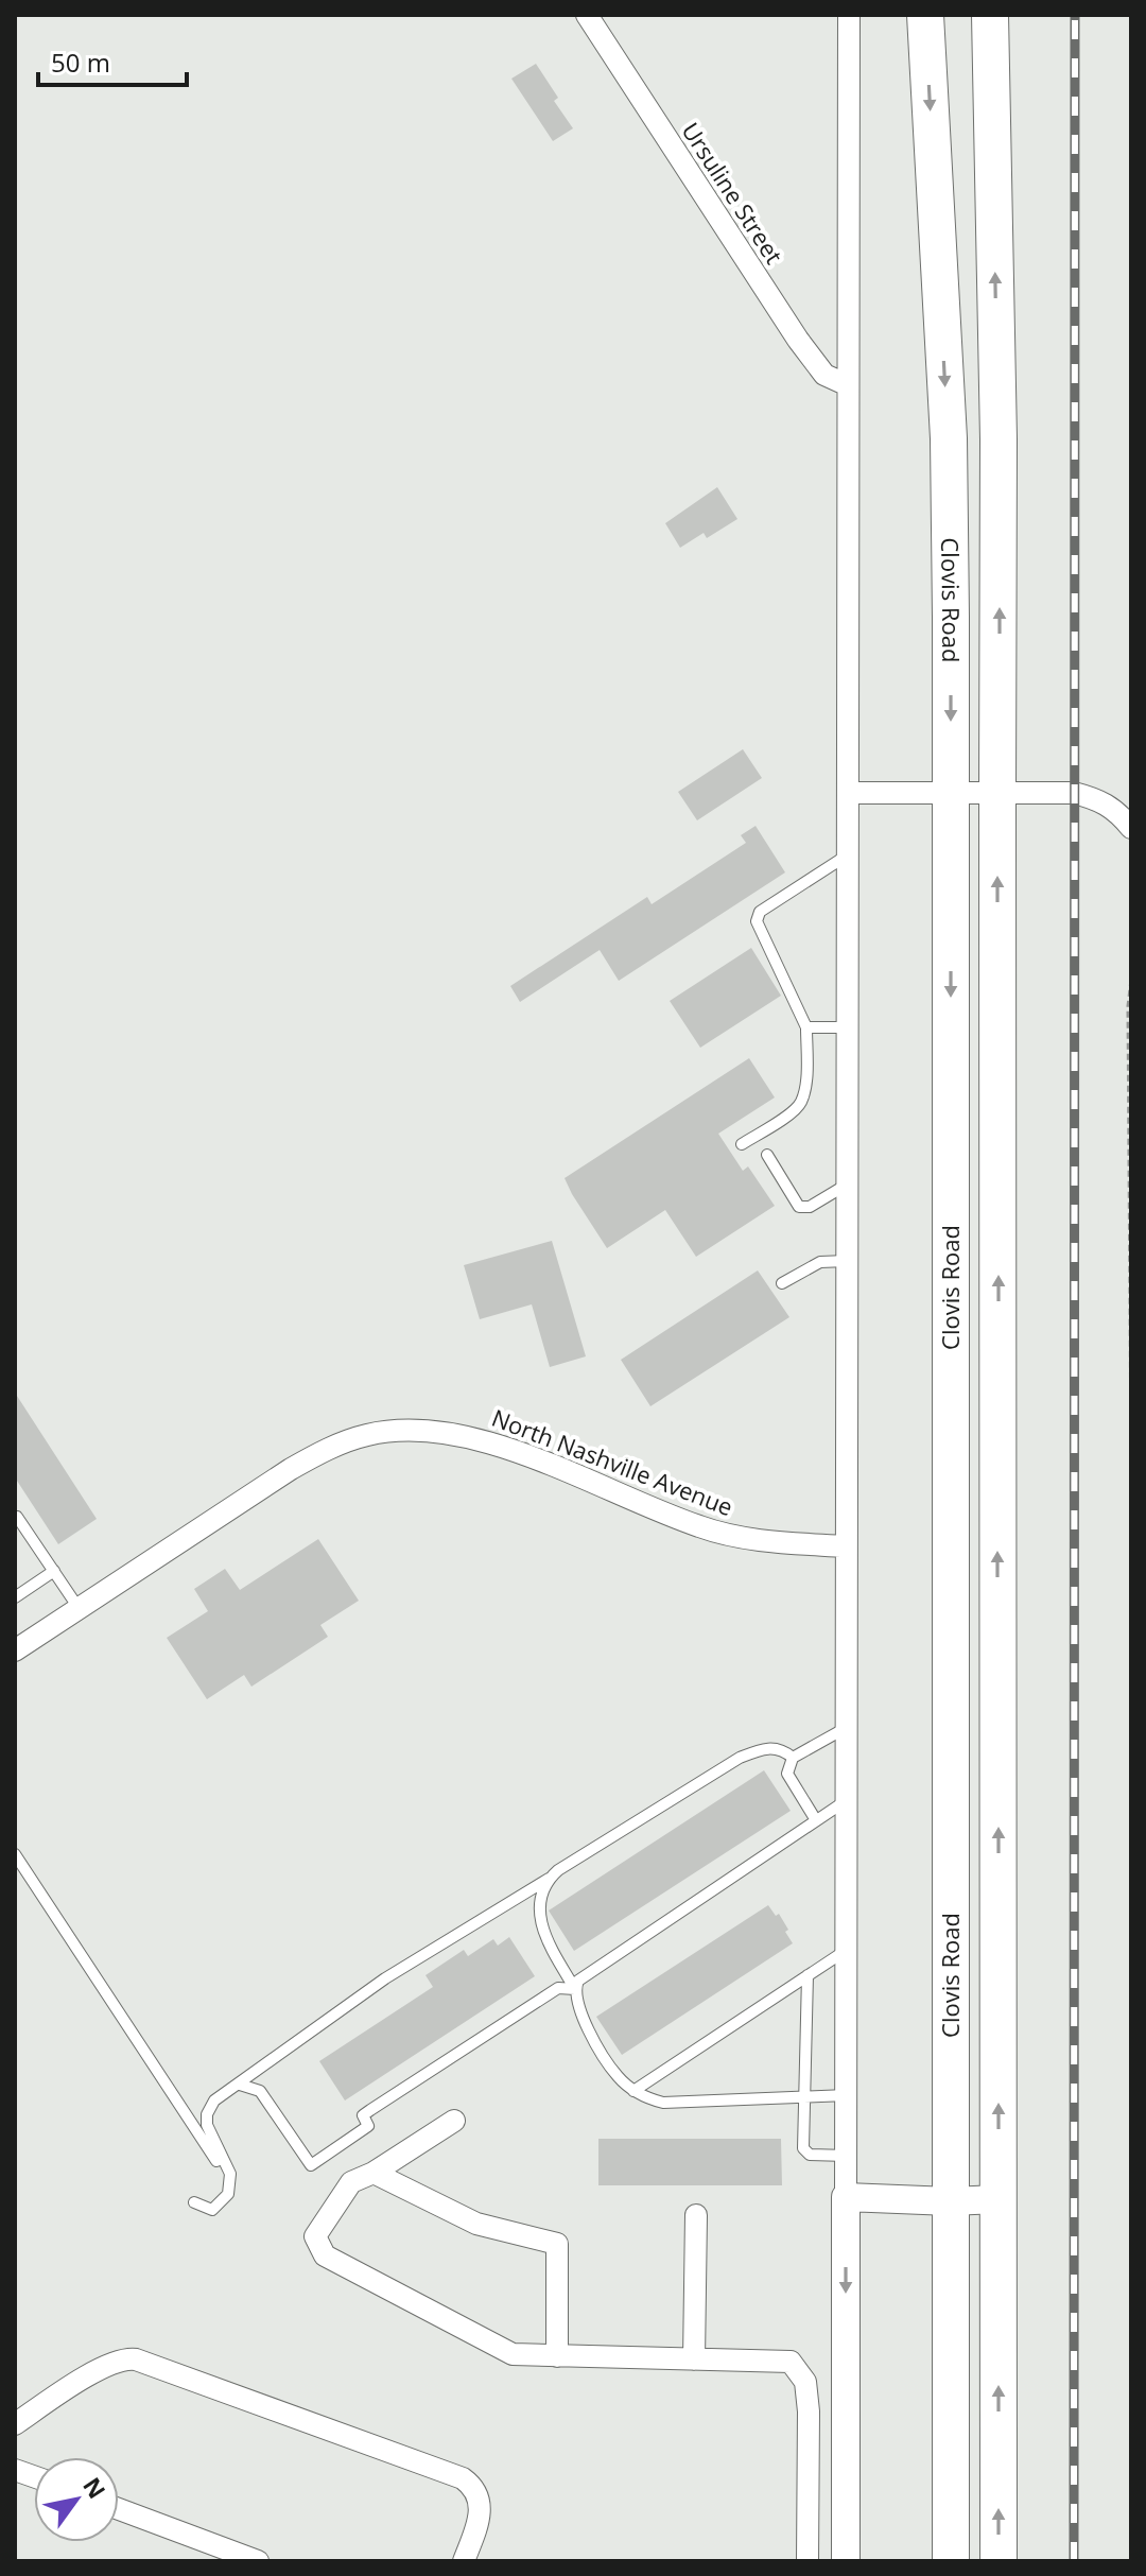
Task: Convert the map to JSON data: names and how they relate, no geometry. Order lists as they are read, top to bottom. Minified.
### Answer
{"streets":{"highway":["Clovis Road"],"street":["Ursuline Street","North Nashville Avenue"]},"scale_bar":"50 m","north":"top right"}
